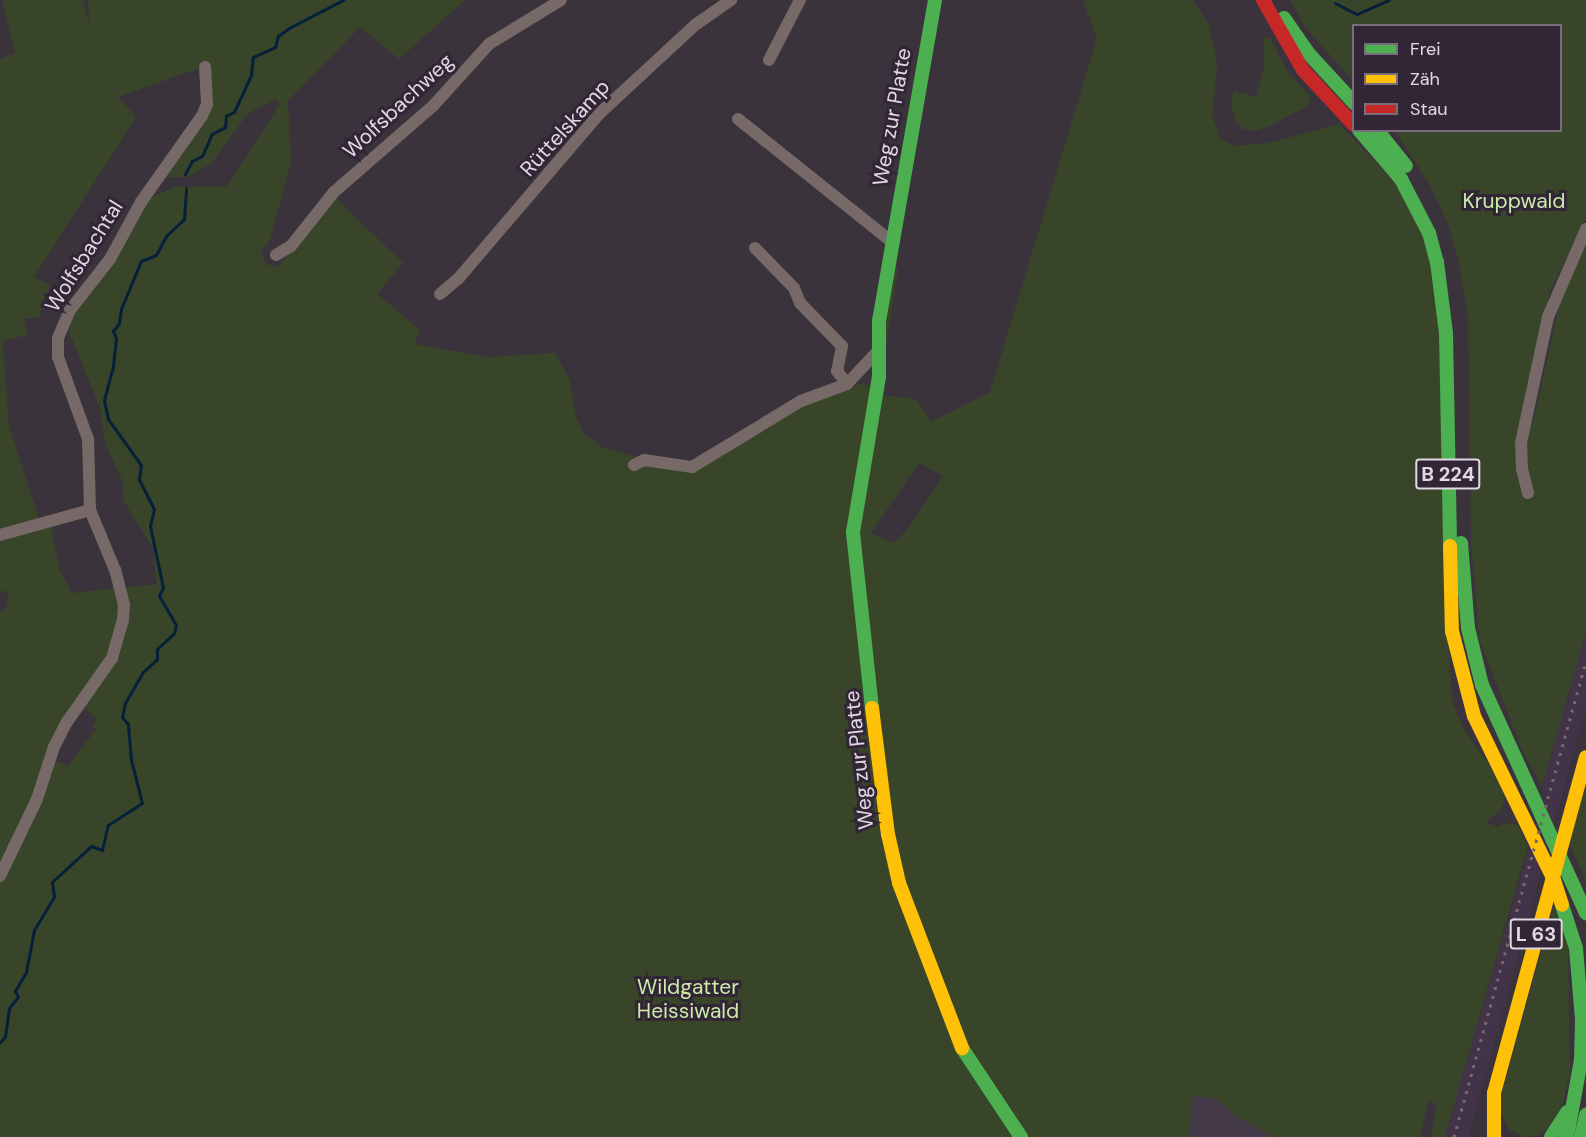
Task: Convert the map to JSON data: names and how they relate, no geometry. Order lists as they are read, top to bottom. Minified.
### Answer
{"streets":{"main road":["Weg zur Platte","B 224","L 63"],"street":["Wolfsbachweg","Rüttelskamp","Wolfsbachtal"]},"parks":["Kruppwald","Wildgatter Heissiwald"],"legend":["Frei","Zäh","Stau"]}
